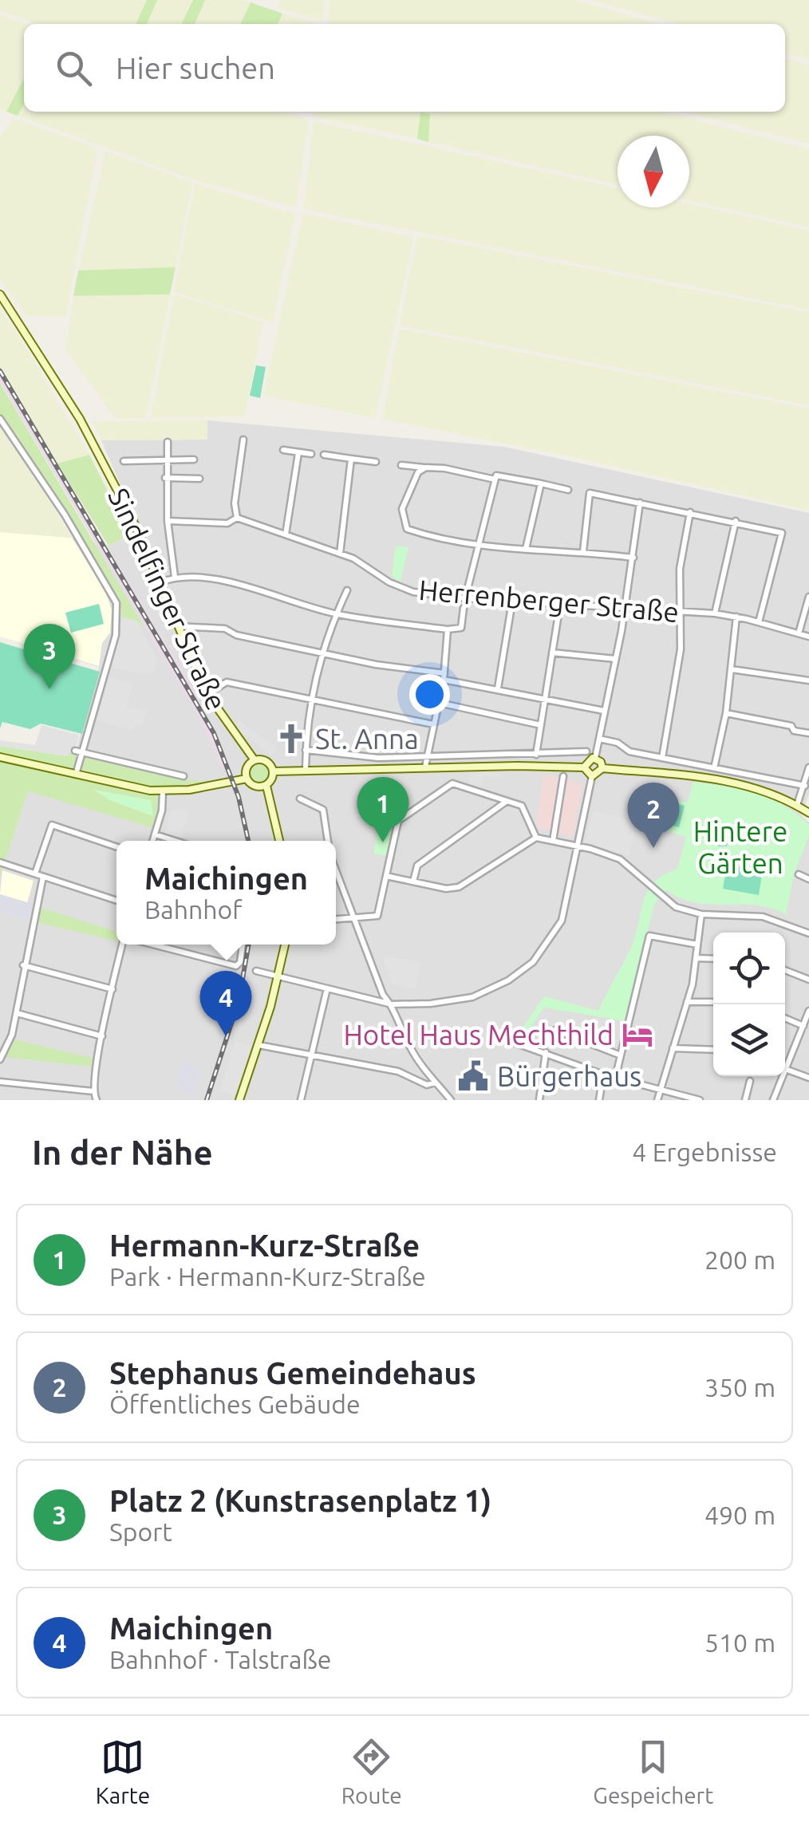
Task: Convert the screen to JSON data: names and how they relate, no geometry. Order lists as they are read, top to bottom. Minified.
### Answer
{"streets":{"main road":["Sindelfinger Straße"],"street":["Herrenberger Straße"]},"parks":["Hintere Gärten"],"places":{"church":["St. Anna"],"hotel":["Hotel Haus Mechthild"],"public building":["Bürgerhaus"]},"north":"bottom","page":{"search":"Hier suchen","pins":["3","1","2","4"],"popup":["Maichingen","Bahnhof"],"heading":["In der Nähe","4 Ergebnisse"],"list":[{"mark":"1","name":"Hermann-Kurz-Straße","note":"Park · Hermann-Kurz-Straße","value":"200 m"},{"mark":"2","name":"Stephanus Gemeindehaus","note":"Öffentliches Gebäude","value":"350 m"},{"mark":"3","name":"Platz 2 (Kunstrasenplatz 1)","note":"Sport","value":"490 m"},{"mark":"4","name":"Maichingen","note":"Bahnhof · Talstraße","value":"510 m"}],"nav":["Karte","Route","Gespeichert"]}}
